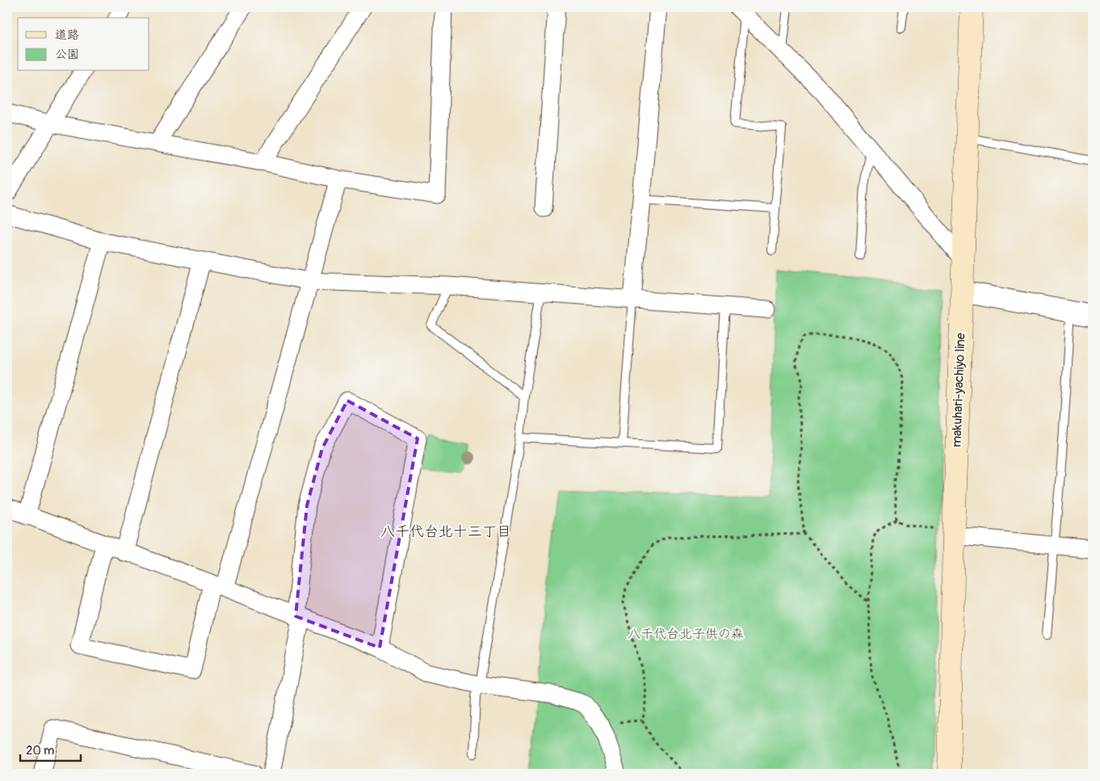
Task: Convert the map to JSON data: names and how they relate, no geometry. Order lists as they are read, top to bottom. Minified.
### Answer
{"streets":{"main road":["makuhari-yachiyo line"]},"districts":["八千代台北十三丁目"],"parks":["八千代台北子供の森"],"legend":["道路","公園"],"scale_bar":"20 m"}
